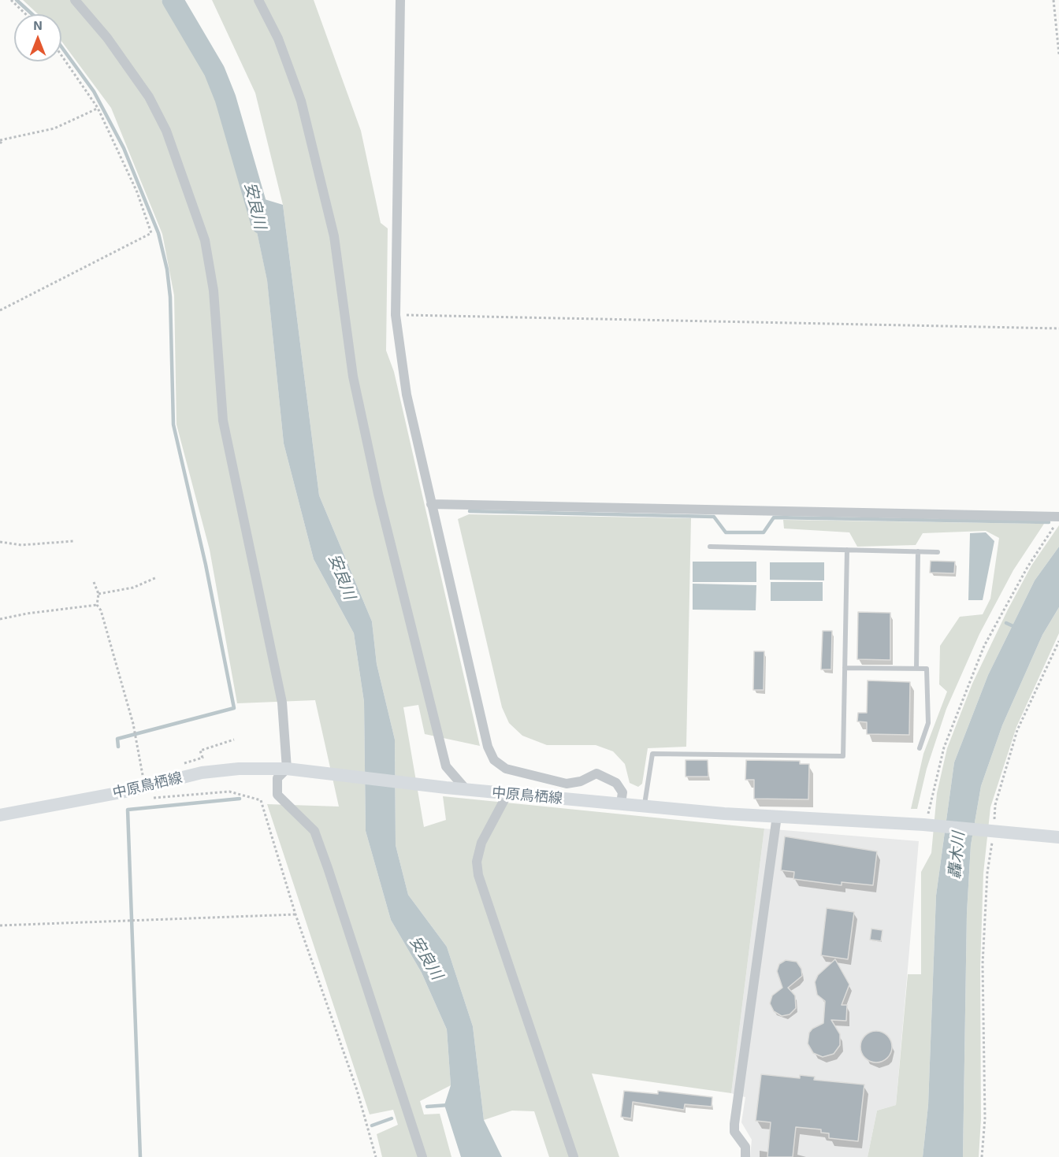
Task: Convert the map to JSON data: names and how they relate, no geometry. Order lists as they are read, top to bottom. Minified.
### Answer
{"streets":{"main road":["中原鳥栖線"]},"water":["安良川","轟木川"],"north":"top"}
